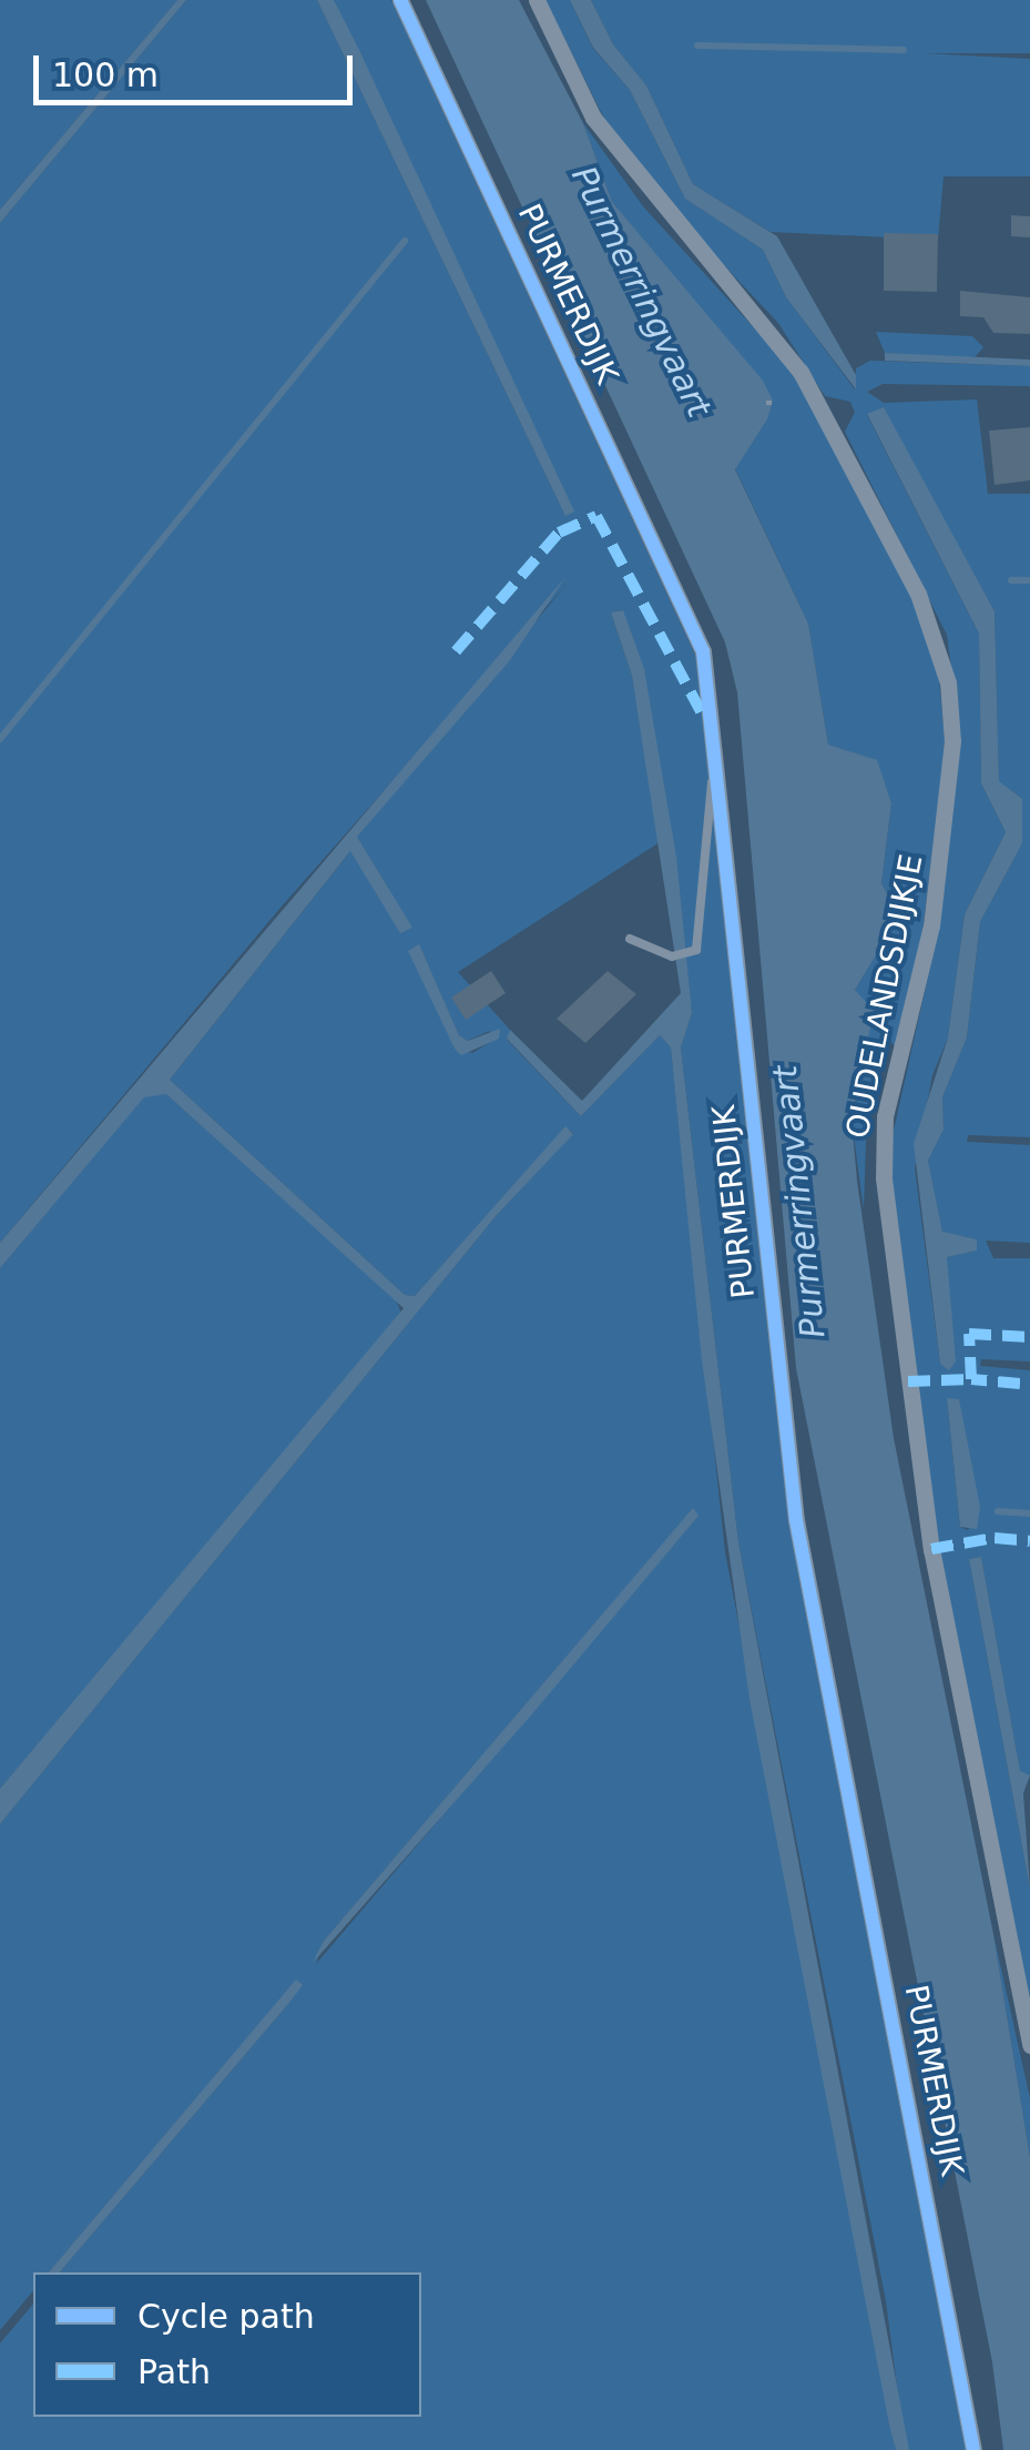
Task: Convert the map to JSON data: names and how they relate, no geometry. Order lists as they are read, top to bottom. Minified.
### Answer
{"streets":{"street":["PURMERDIJK","OUDELANDSDIJKJE"]},"water":["Purmerringvaart"],"legend":["Cycle path","Path"],"scale_bar":"100 m"}
